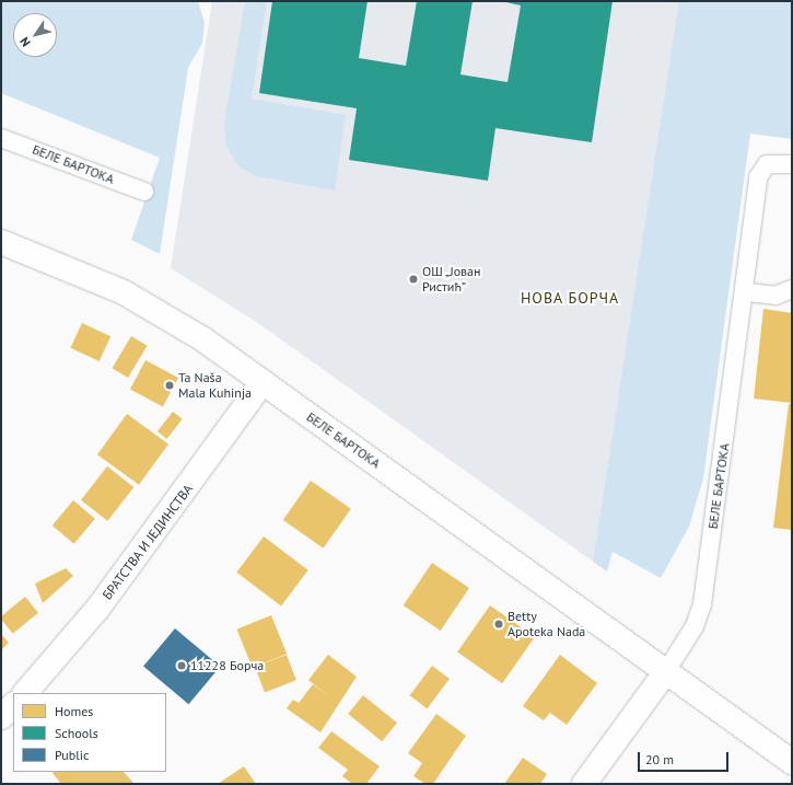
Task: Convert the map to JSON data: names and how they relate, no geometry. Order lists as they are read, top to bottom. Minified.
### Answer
{"streets":{"street":["БЕЛЕ БАРТОКА","БРАТСТВА И ЈЕДИНСТВА"]},"crossings":[["БЕЛЕ БАРТОКА","БРАТСТВА И ЈЕДИНСТВА"]],"districts":["НОВА БОРЧА"],"places":["ОШ „Јован Ристић”","Ta Naša Mala Kuhinja","Betty Apoteka Nada","11228 Борча"],"legend":["Homes","Schools","Public"],"scale_bar":"20 m","north":"bottom left"}
